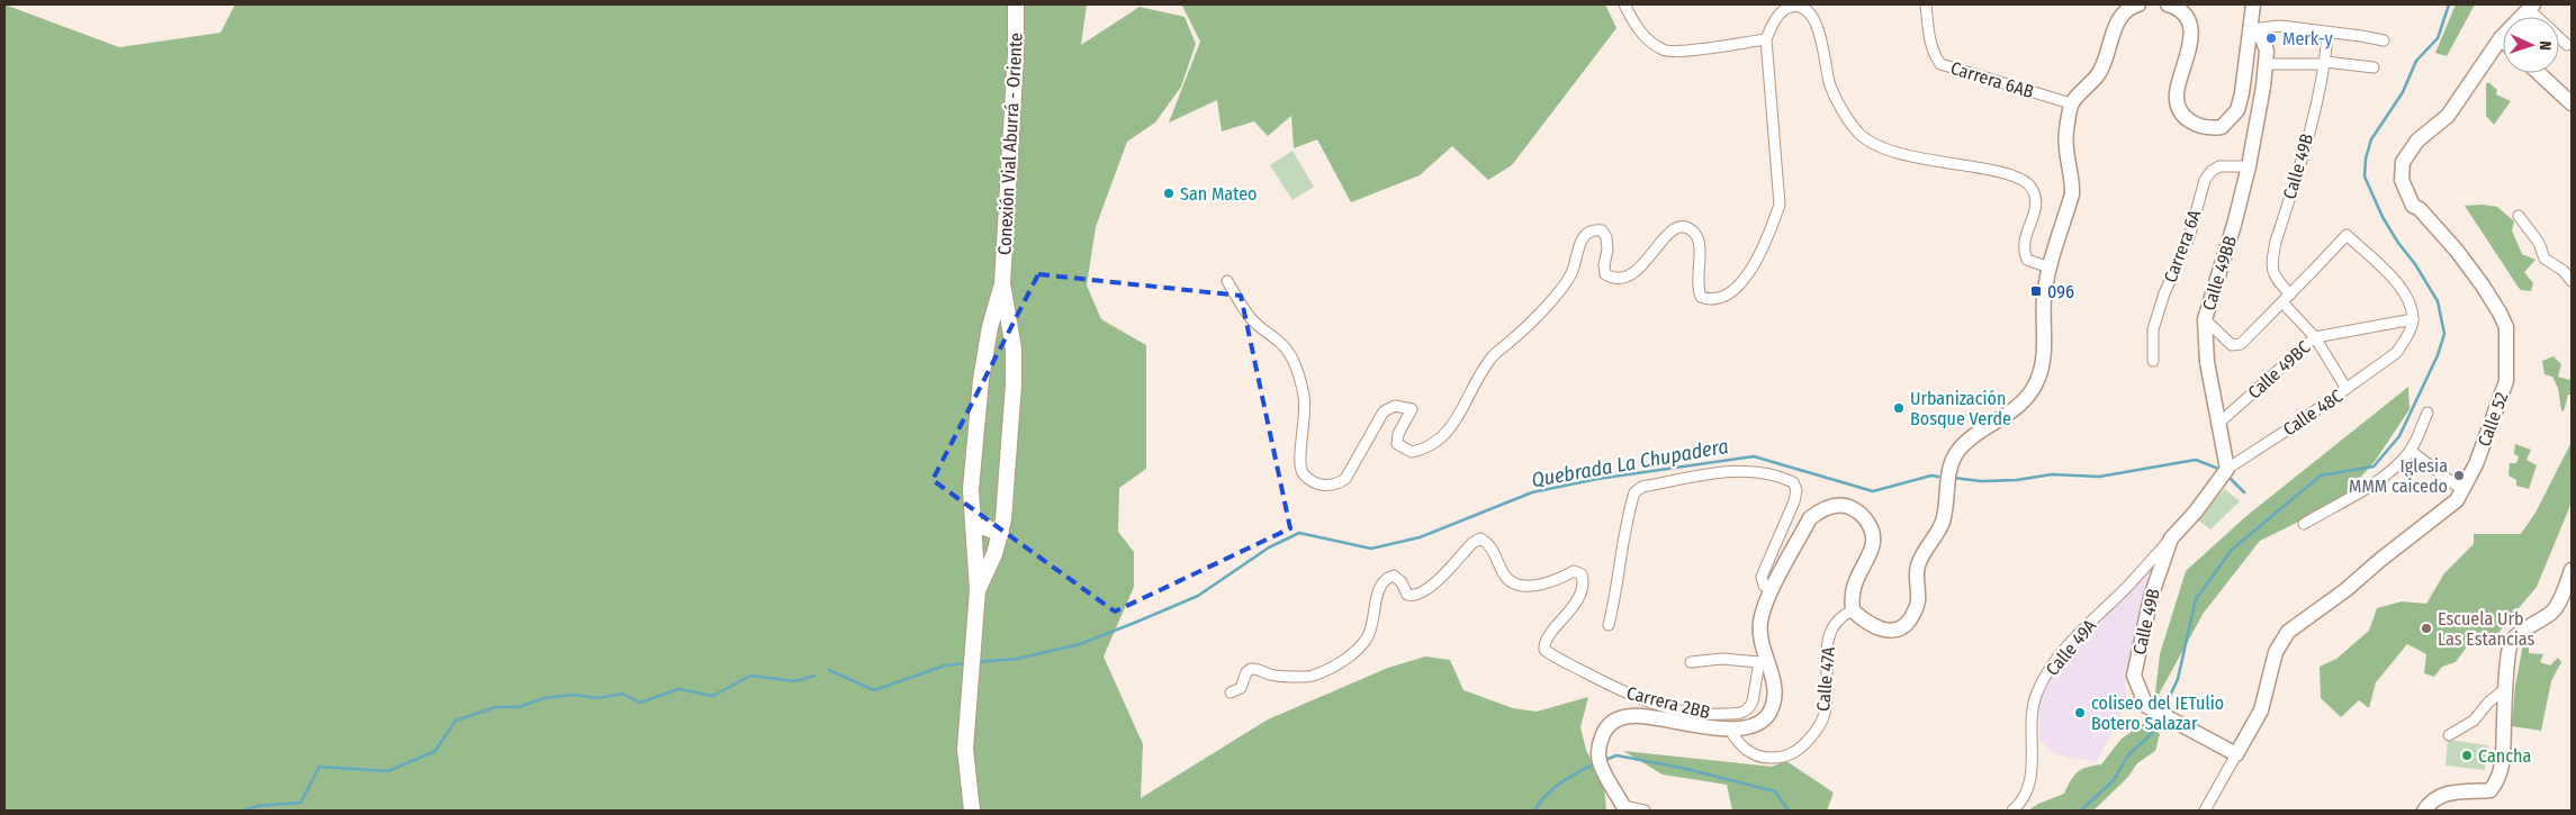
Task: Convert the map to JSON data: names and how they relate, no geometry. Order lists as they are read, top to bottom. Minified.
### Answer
{"streets":{"main road":["Conexión Vial Aburrá - Oriente"],"street":["Carrera 6AB","Calle 49B","Carrera 6A","Calle 49BB","Calle 49BC","Calle 48C","Calle 52","Calle 49A","Calle 47A","Carrera 2BB"]},"crossings":[["Calle 49B","Calle 52"],["Calle 49B","Calle 49A"],["Carrera 6A","Calle 49BB"],["Calle 49BB","Calle 49BC"],["Calle 49BB","Calle 48C"],["Calle 49BC","Calle 48C"],["Calle 47A","Carrera 2BB"]],"water":["Quebrada La Chupadera"],"places":{"other":["Merk-y","San Mateo","Urbanización Bosque Verde","Iglesia MMM caicedo","Escuela Urb Las Estancias","coliseo del IETulio Botero Salazar","Cancha"],"transit":["096"]},"north":"right"}
